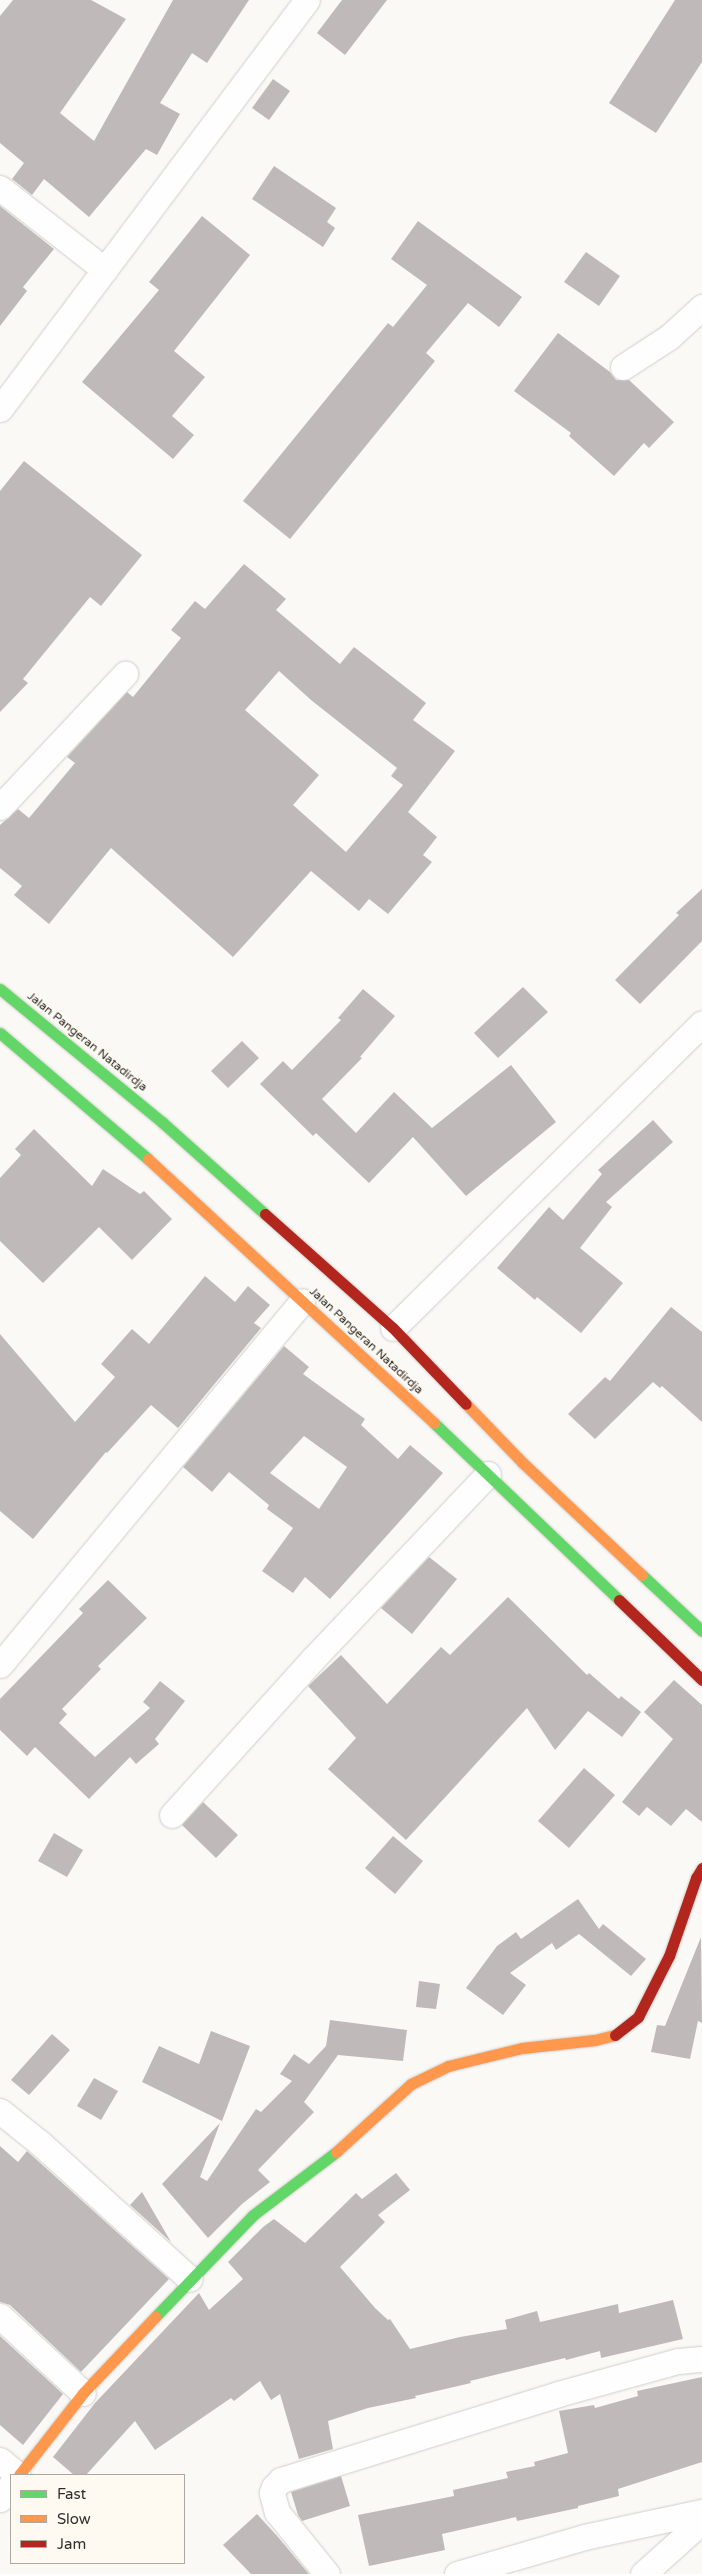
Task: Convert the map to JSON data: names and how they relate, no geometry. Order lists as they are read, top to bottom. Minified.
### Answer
{"streets":{"main road":["Jalan Pangeran Natadirdja"]},"legend":["Fast","Slow","Jam"]}
